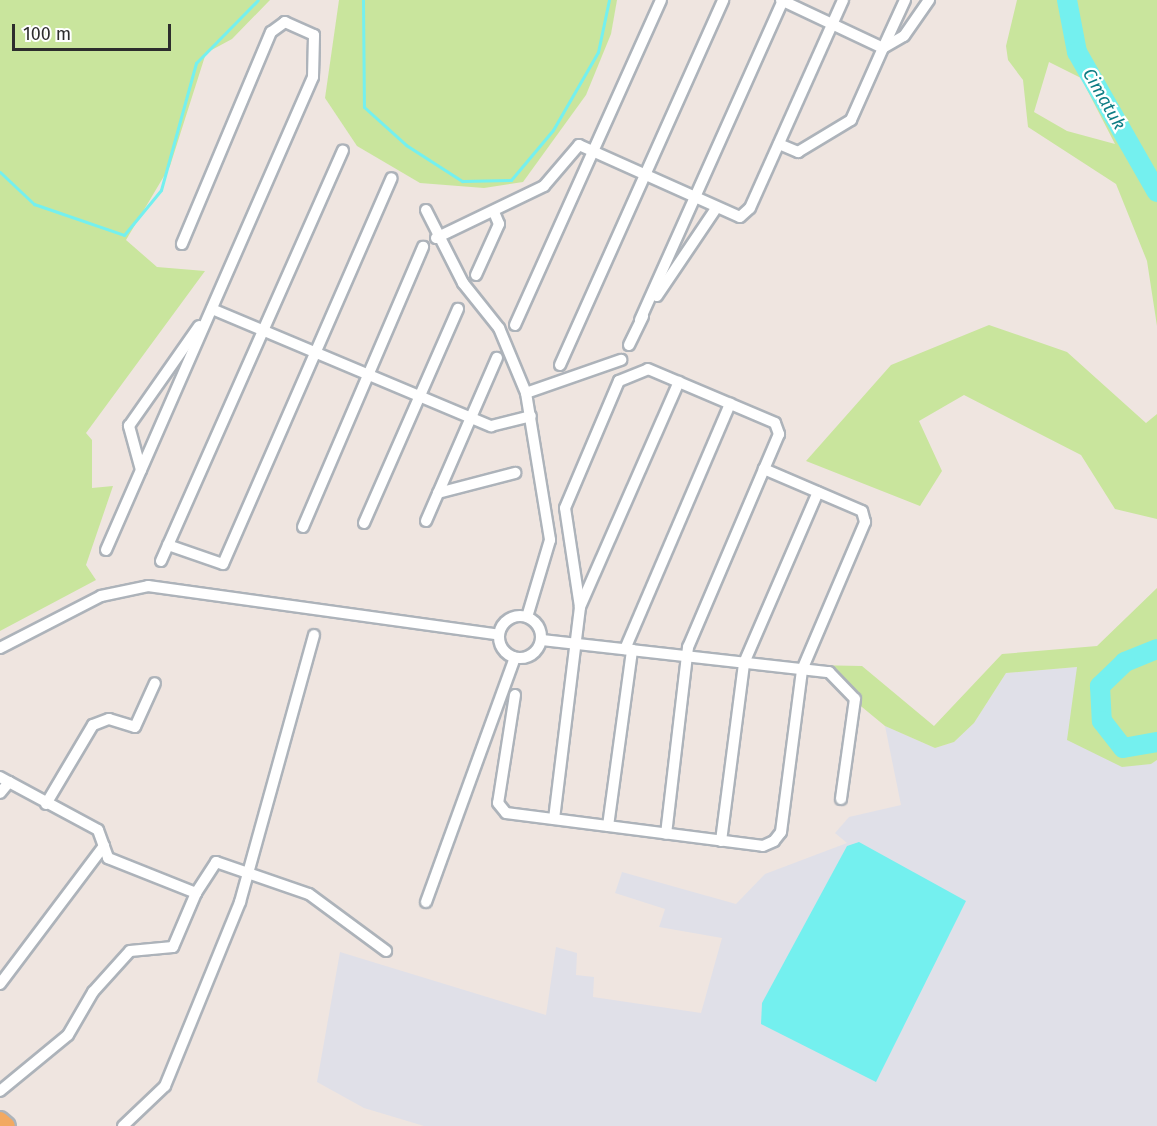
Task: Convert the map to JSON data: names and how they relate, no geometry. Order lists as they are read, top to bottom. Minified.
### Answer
{"water":["Cimatuk"],"scale_bar":"100 m"}
